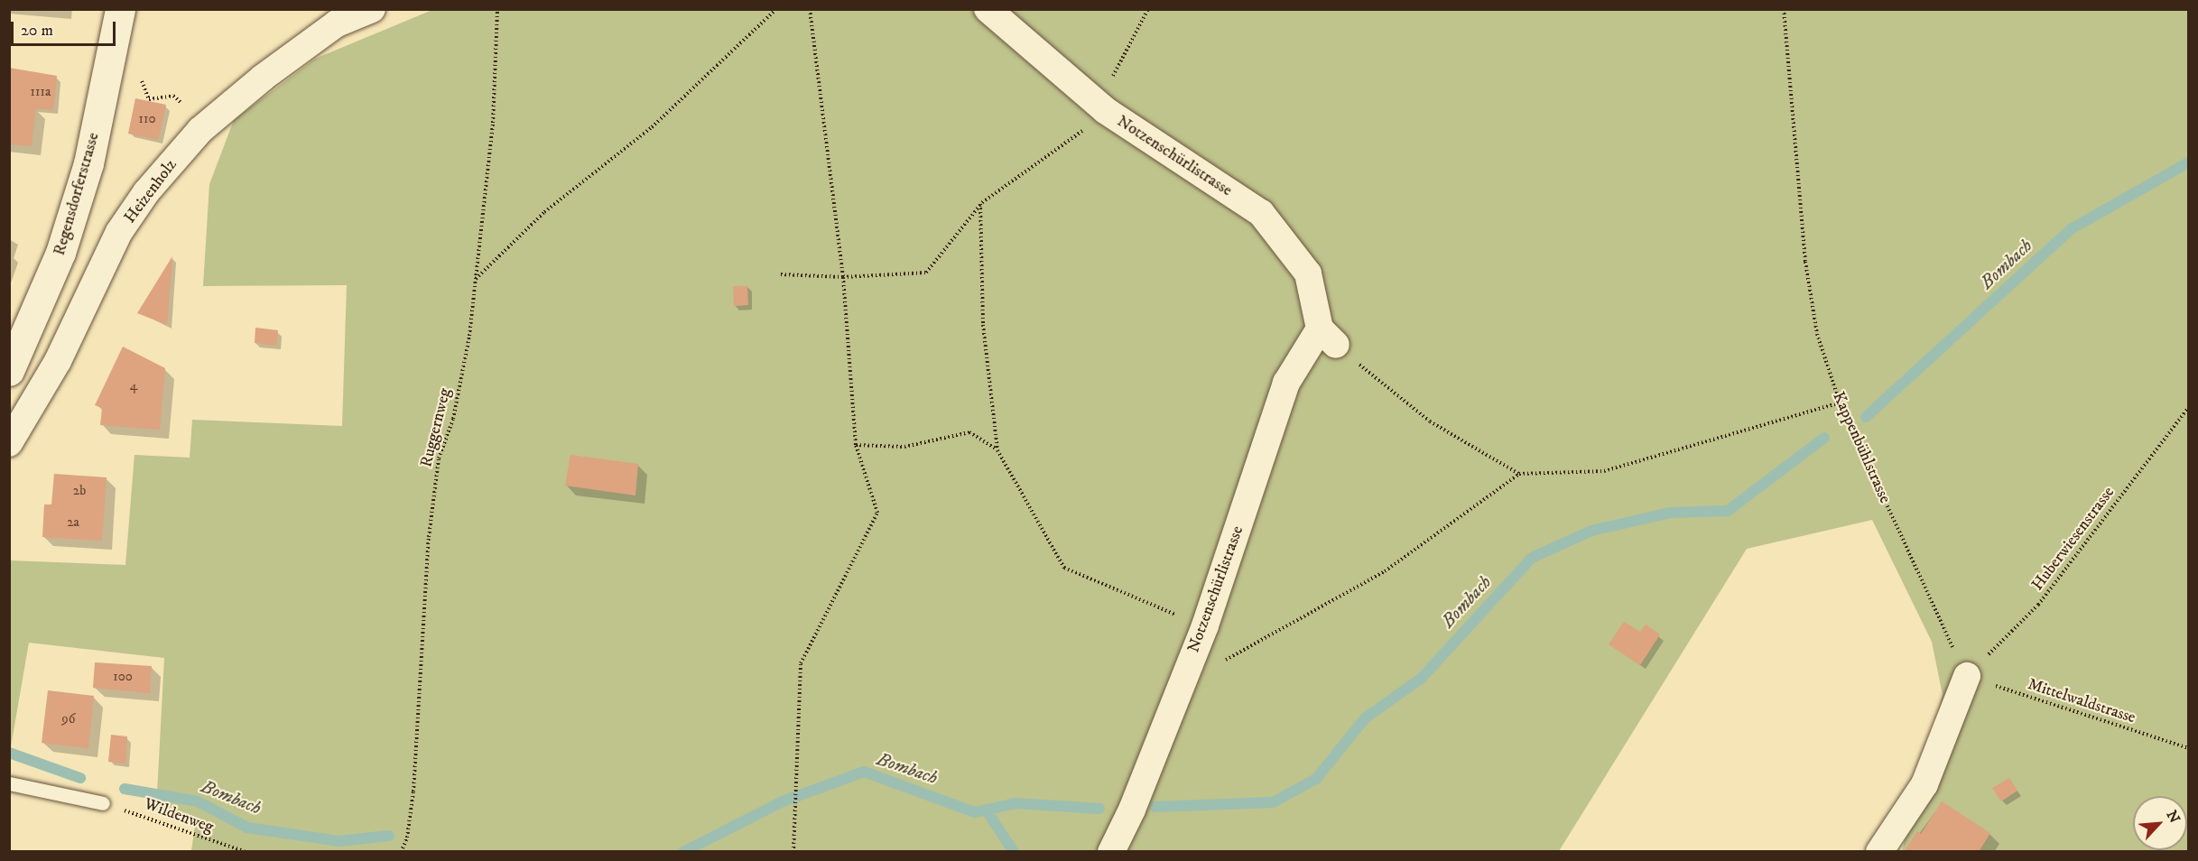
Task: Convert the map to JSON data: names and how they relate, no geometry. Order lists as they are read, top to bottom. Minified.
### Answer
{"streets":{"street":["Notzenschürlistrasse","Heizenholz","Regensdorferstrasse"],"path":["Ruggernweg","Kappenbühlstrasse","Huberwiesenstrasse","Mittelwaldstrasse","Wildenweg"]},"crossings":[["Kappenbühlstrasse","Huberwiesenstrasse"],["Kappenbühlstrasse","Mittelwaldstrasse"],["Huberwiesenstrasse","Mittelwaldstrasse"]],"water":["Bombach"],"house_numbers":["111a","110","4","2b","2a","100","96"],"scale_bar":"20 m","north":"top right"}
